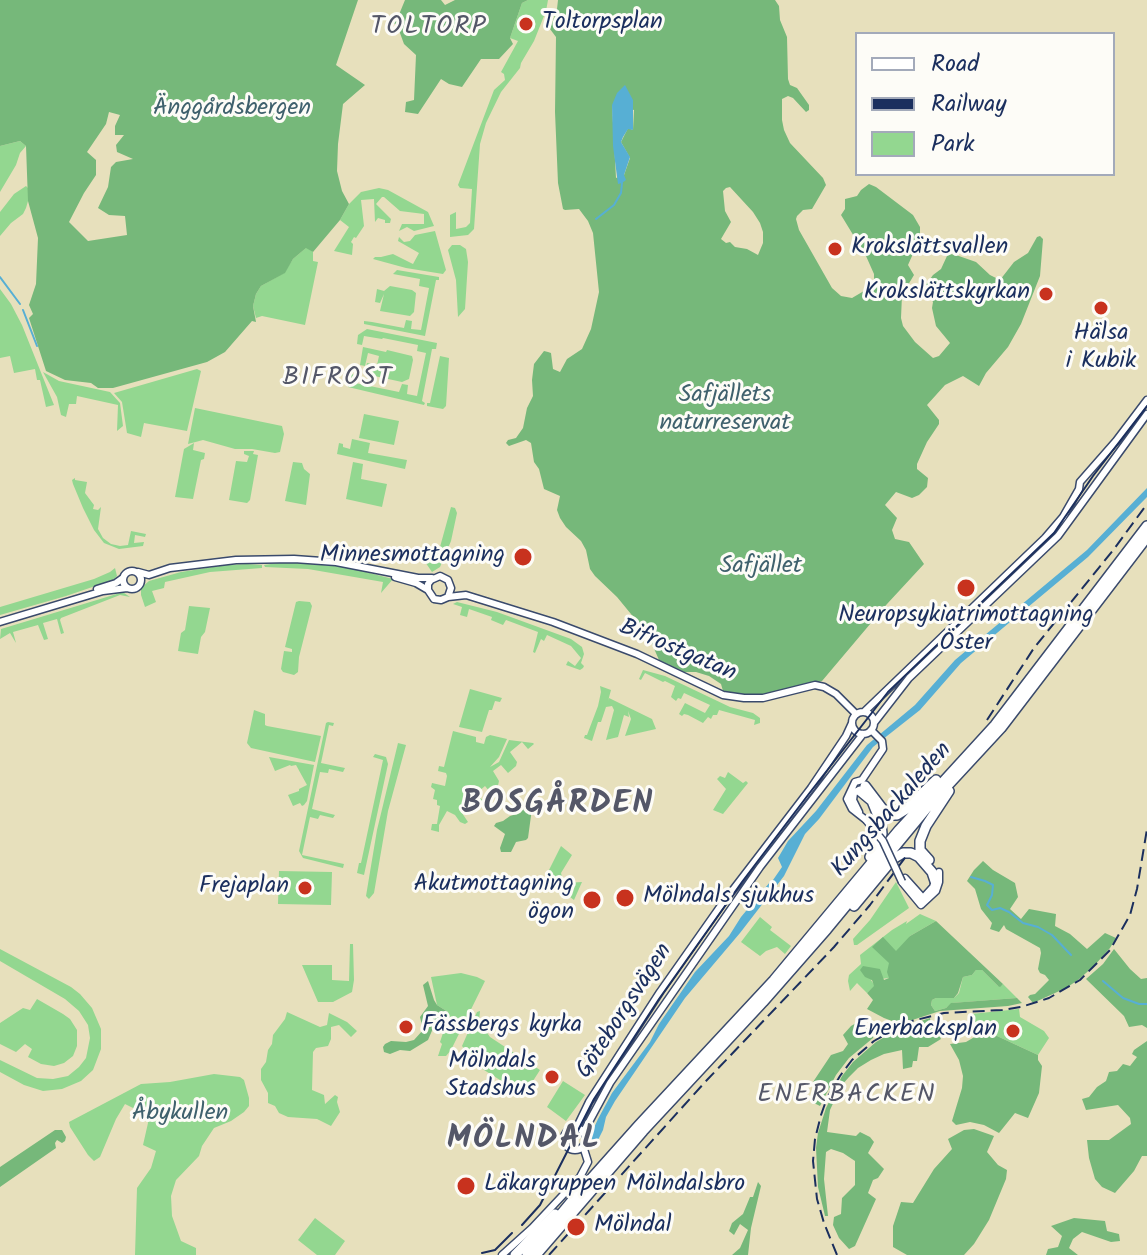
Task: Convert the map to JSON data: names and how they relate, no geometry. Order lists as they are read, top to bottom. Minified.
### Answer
{"streets":{"highway":["Kungsbackaleden"],"main road":["Bifrostgatan","Göteborgsvägen"]},"crossings":[["Bifrostgatan","Göteborgsvägen"]],"districts":["TOLTORP","BIFROST","BOSGÅRDEN","ENERBACKEN","MÖLNDAL"],"parks":["Änggårdsbergen","Safjällets naturreservat","Safjället","Åbykullen"],"places":["Toltorpsplan","Krokslättsvallen","Krokslättskyrkan","Hälsa i Kubik","Minnesmottagning","Neuropsykiatrimottagning Öster","Frejaplan","Mölndals sjukhus","Akutmottagning ögon","Fässbergs kyrka","Enerbacksplan","Mölndals Stadshus","Läkargruppen Mölndalsbro","Mölndal"],"legend":["Road","Railway","Park"]}
